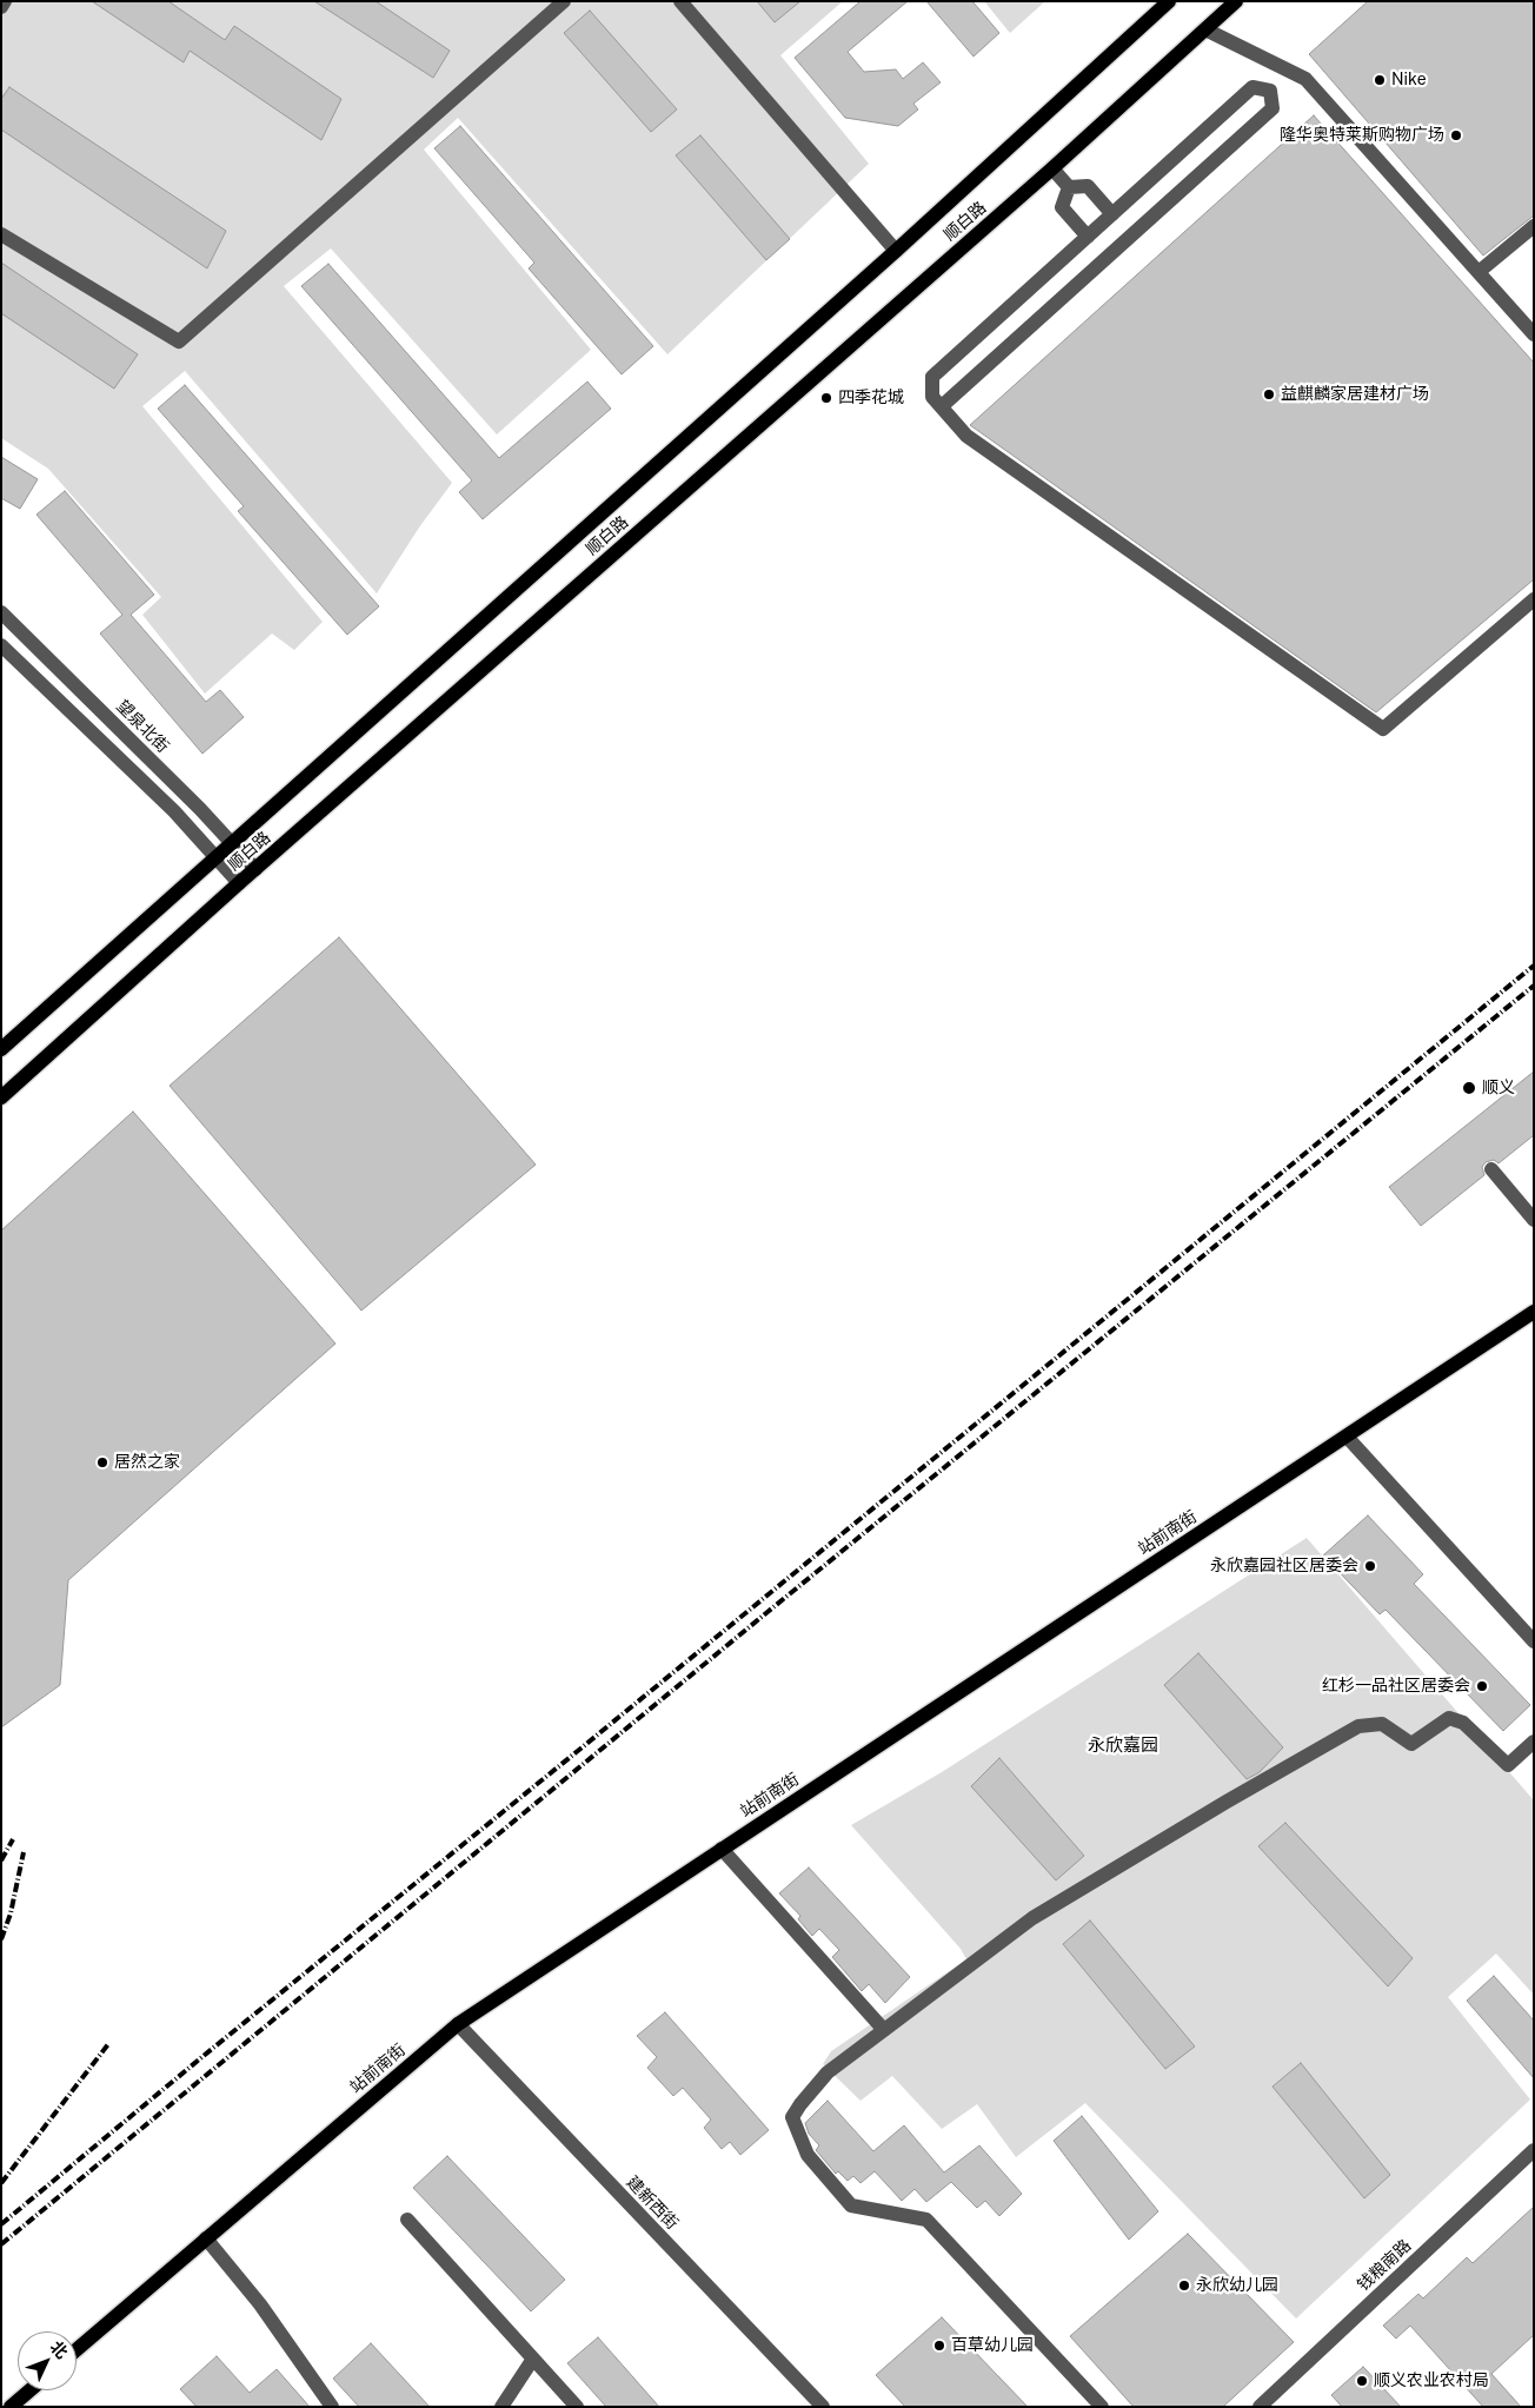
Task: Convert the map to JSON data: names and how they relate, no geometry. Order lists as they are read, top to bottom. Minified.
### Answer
{"streets":{"main road":["顺白路","站前南街"],"street":["望泉北街","建新西街","钱粮南路"]},"crossings":[["顺白路","望泉北街"],["站前南街","建新西街"]],"districts":["永欣嘉园"],"places":["Nike","隆华奥特莱斯购物广场","益麒麟家居建材广场","四季花城","顺义","居然之家","永欣嘉园社区居委会","红杉一品社区居委会","永欣幼儿园","百草幼儿园","顺义农业农村局"],"north":"top right"}
